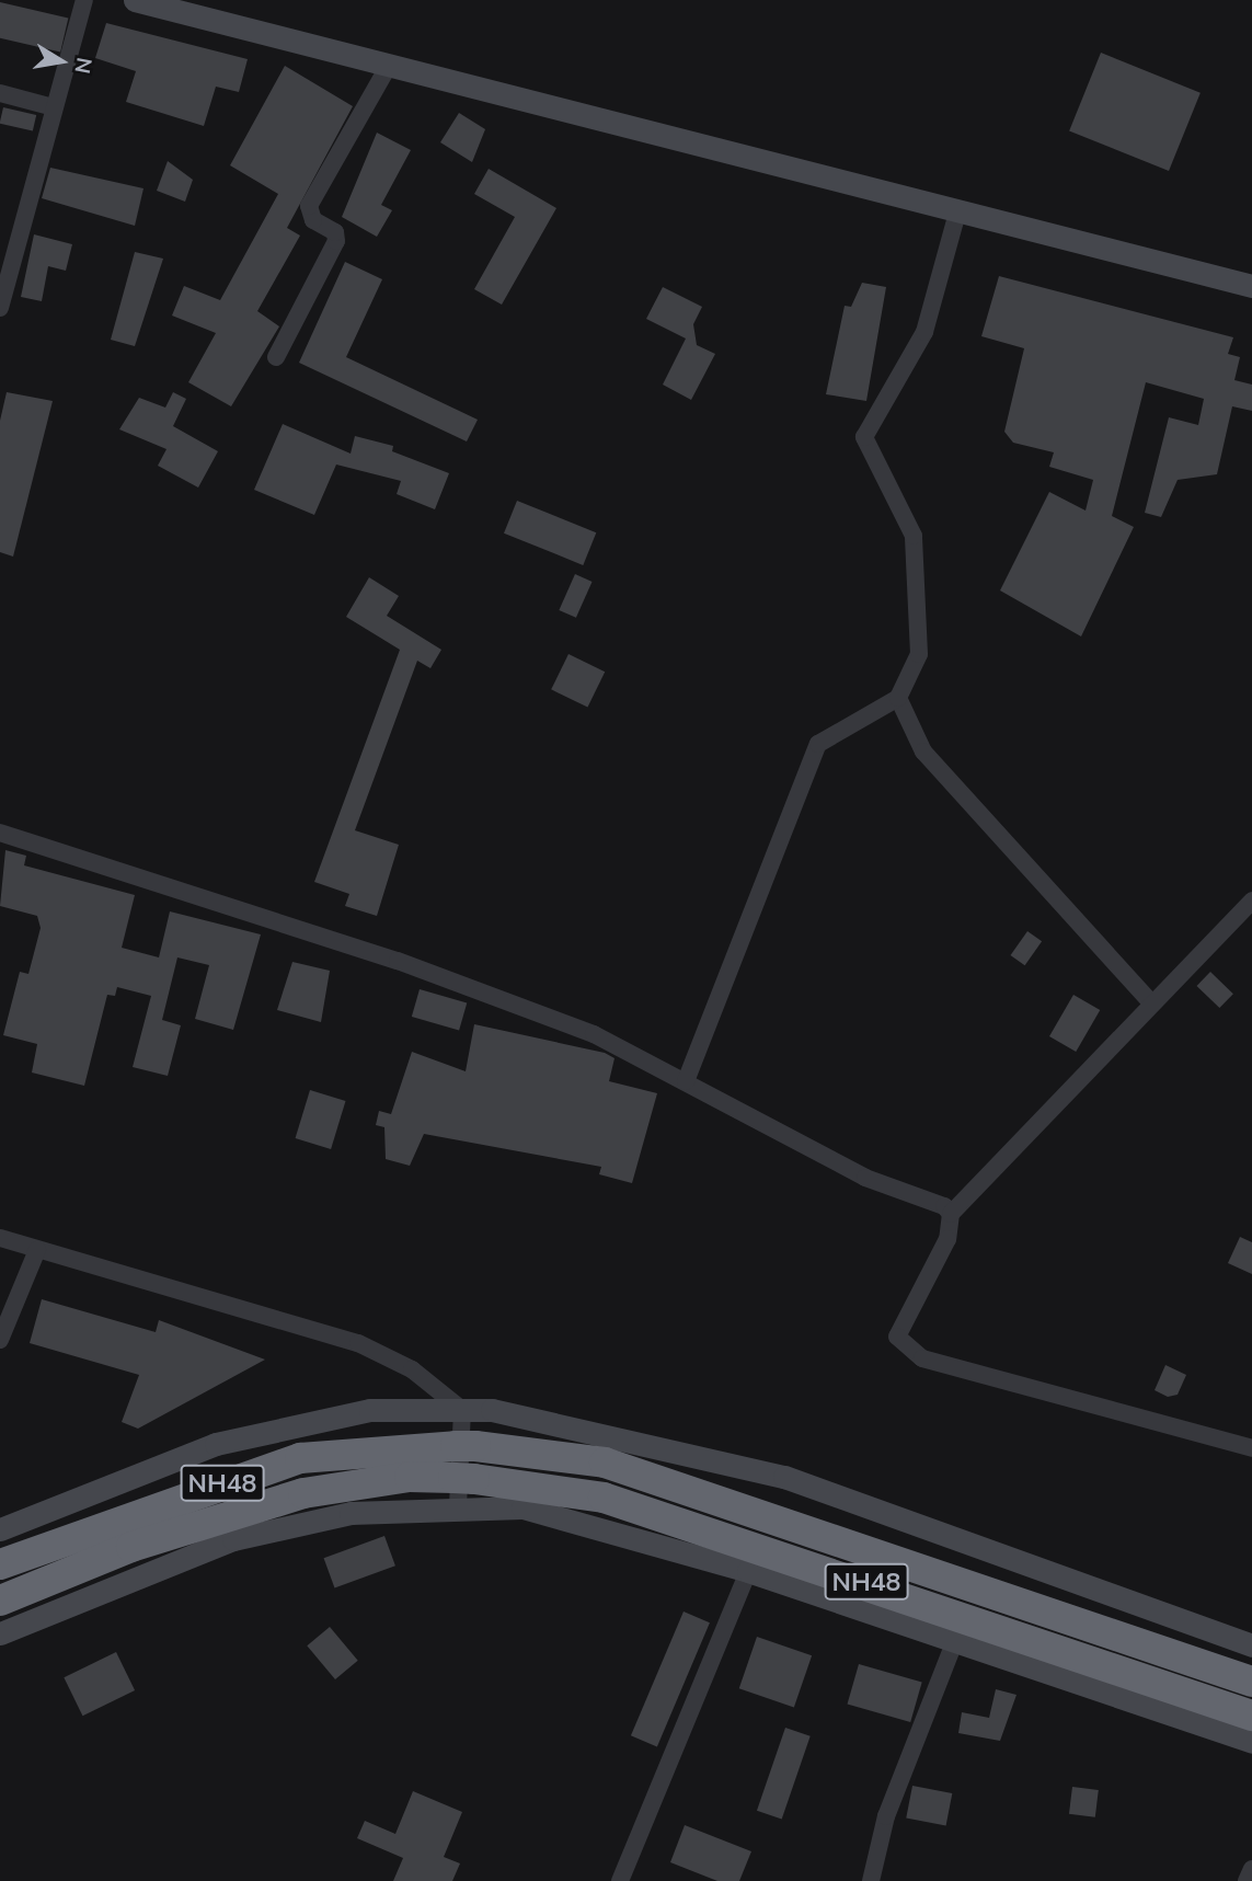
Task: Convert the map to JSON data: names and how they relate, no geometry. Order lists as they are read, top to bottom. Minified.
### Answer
{"streets":{"highway":["NH48"]},"north":"right"}
